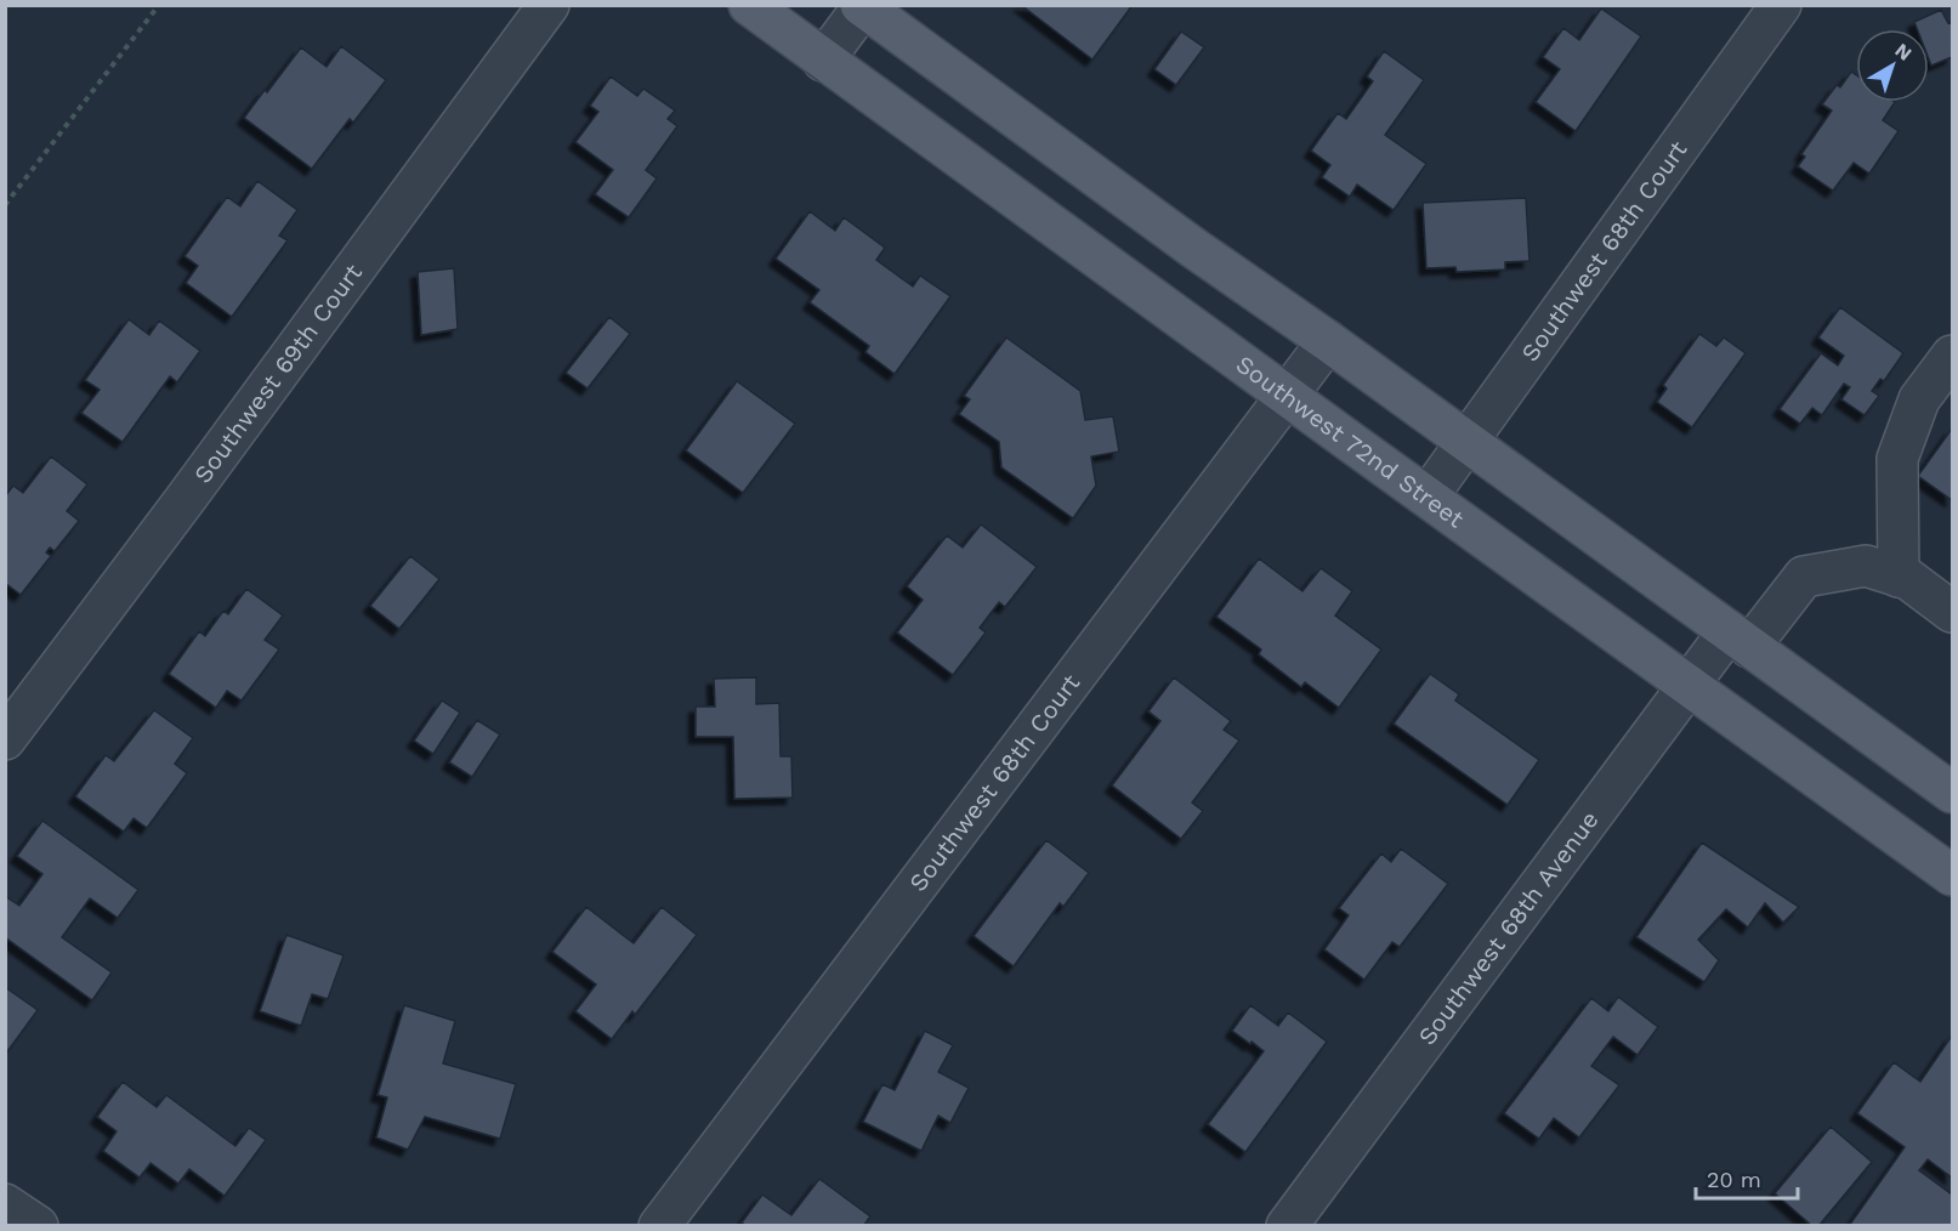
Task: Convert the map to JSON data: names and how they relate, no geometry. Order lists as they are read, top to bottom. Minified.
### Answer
{"streets":{"main road":["Southwest 72nd Street"],"street":["Southwest 68th Court","Southwest 69th Court","Southwest 68th Avenue"]},"crossings":[["Southwest 68th Court","Southwest 72nd Street"],["Southwest 72nd Street","Southwest 68th Avenue"]],"scale_bar":"20 m","north":"top right"}
